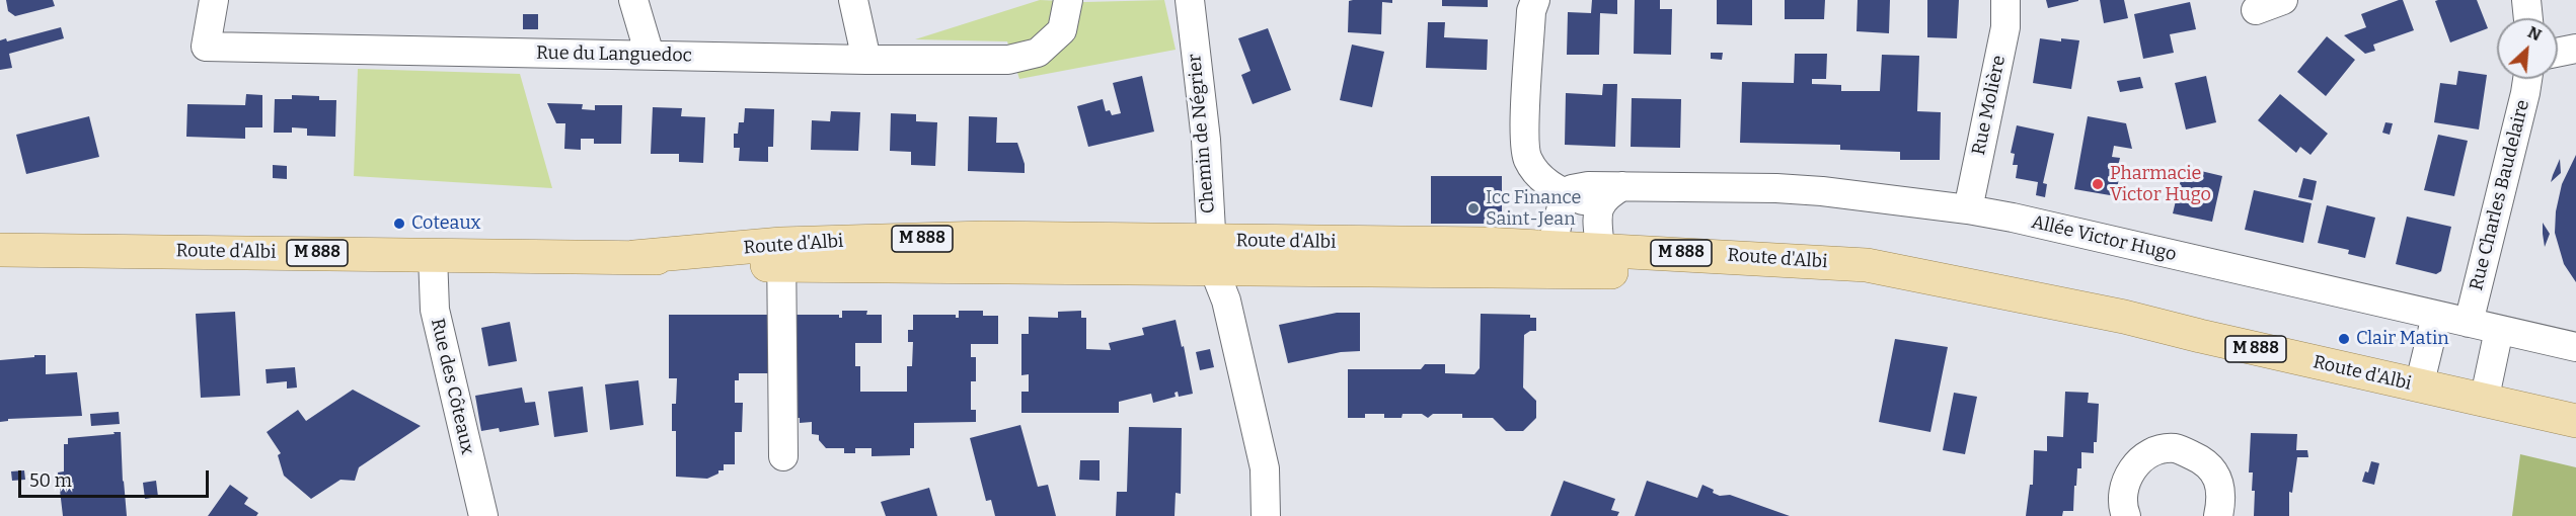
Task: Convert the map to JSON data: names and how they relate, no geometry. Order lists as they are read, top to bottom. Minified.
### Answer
{"streets":{"main road":["M 888","Route d'Albi"],"street":["Rue du Languedoc","Rue Molière","Chemin de Négrier","Rue Charles Baudelaire","Allée Victor Hugo","Rue des Côteaux"]},"crossings":[["Rue Molière","Allée Victor Hugo"],["Chemin de Négrier","Route d'Albi"],["Rue Charles Baudelaire","Allée Victor Hugo"],["Route d'Albi","Rue des Côteaux"]],"places":["Pharmacie Victor Hugo","Icc Finance Saint-Jean","Coteaux","Clair Matin"],"scale_bar":"50 m","north":"top right"}
